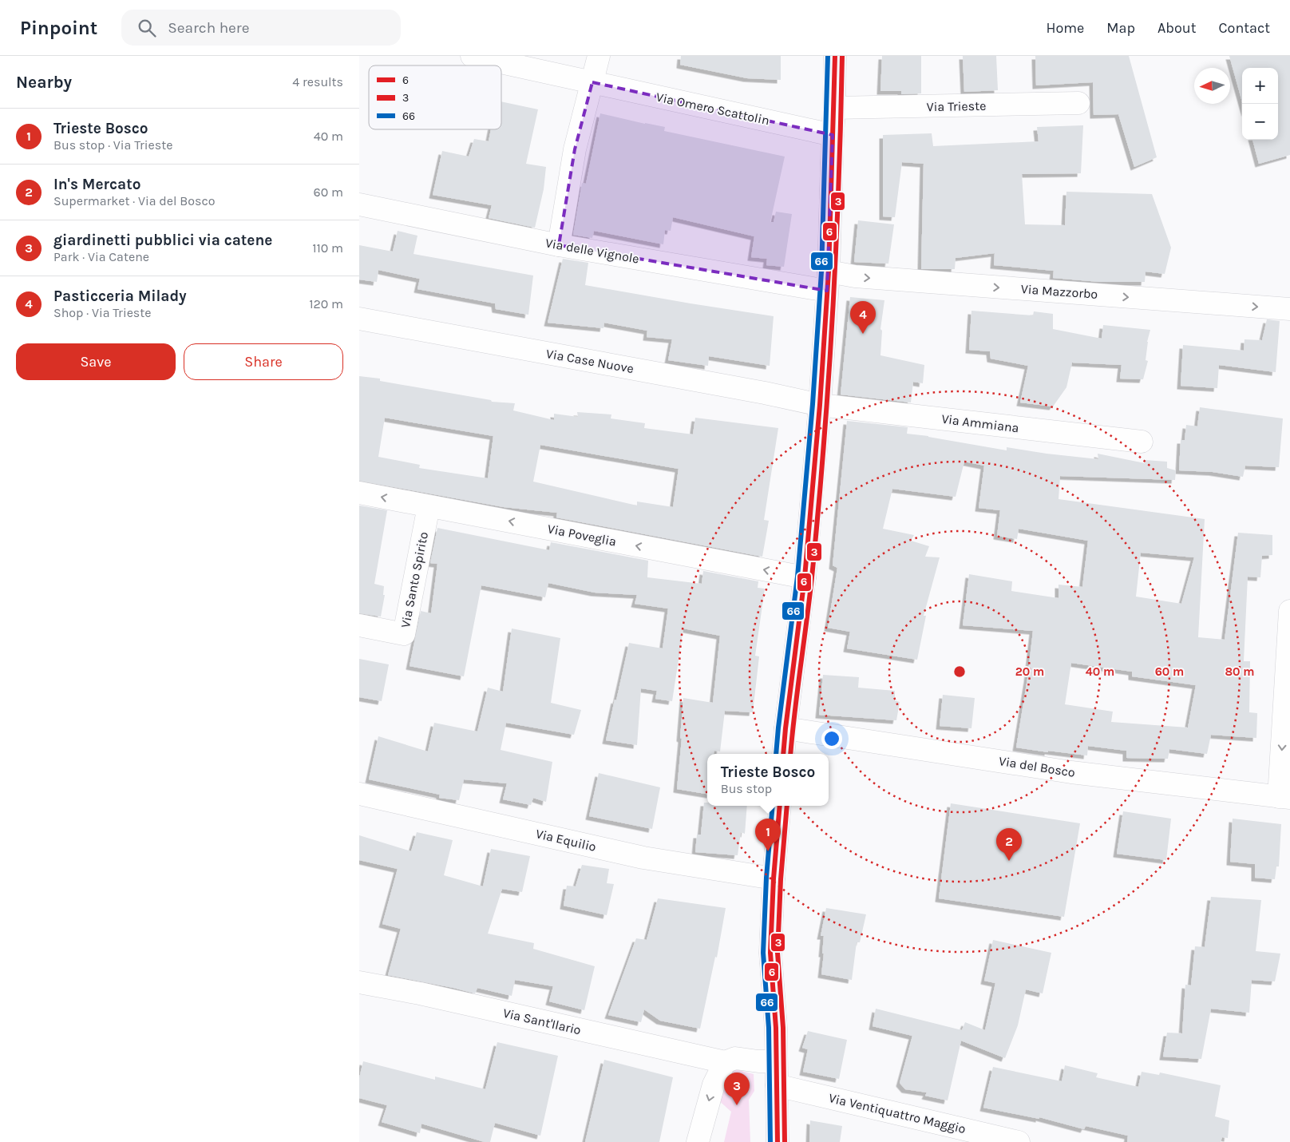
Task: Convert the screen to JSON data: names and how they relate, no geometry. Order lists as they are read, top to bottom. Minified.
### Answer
{"streets":{"street":["Via Trieste","Via Omero Scattolin","Via delle Vignole","Via Mazzorbo","Via Case Nuove","Via Ammiana","Via Poveglia","Via Santo Spirito","Via del Bosco","Via Equilio","Via Sant'Ilario","Via Ventiquattro Maggio"]},"crossings":[["Via delle Vignole","Via Mazzorbo"],["Via Case Nuove","Via Ammiana"],["Via Poveglia","Via Santo Spirito"]],"one_way":["Via Mazzorbo","Via Poveglia"],"lines":["transit line 6","transit line 3","transit line 66"],"legend":["6","3","66"],"north":"left","page":{"header":"Pinpoint","search":"Search here","nav":["Home","Map","About","Contact"],"heading":["Nearby","4 results"],"map_buttons":["+","−"],"list":[{"mark":"1","name":"Trieste Bosco","note":"Bus stop · Via Trieste","value":"40 m"},{"mark":"2","name":"In's Mercato","note":"Supermarket · Via del Bosco","value":"60 m"},{"mark":"3","name":"giardinetti pubblici via catene","note":"Park · Via Catene","value":"110 m"},{"mark":"4","name":"Pasticceria Milady","note":"Shop · Via Trieste","value":"120 m"}],"pins":["4","1","2","3"],"buttons":["Save","Share"],"popup":["Trieste Bosco","Bus stop"]},"rings":["20 m","40 m","60 m","80 m"]}
